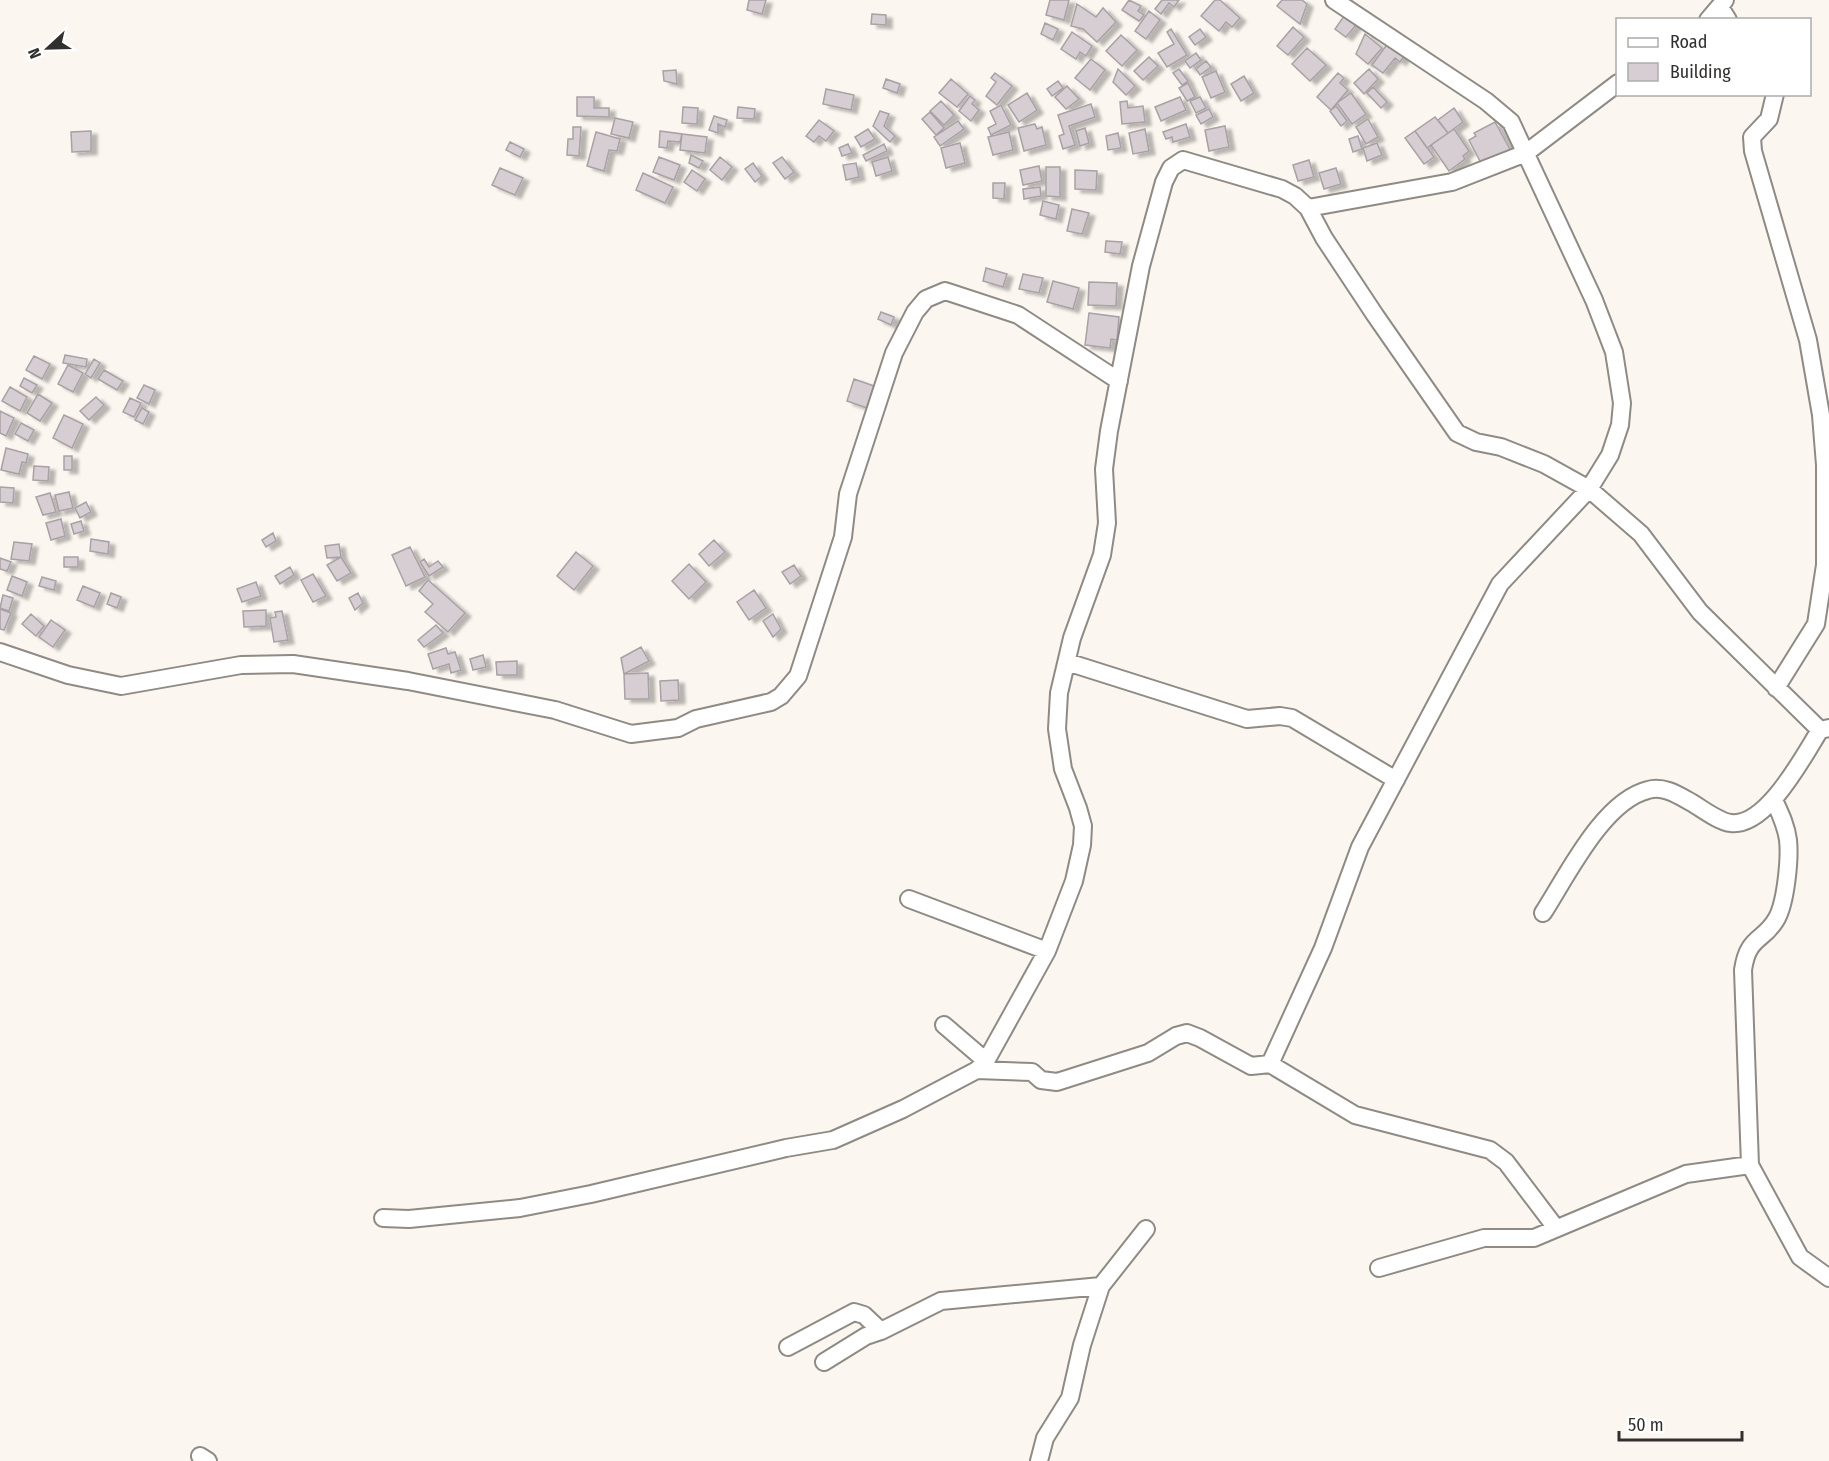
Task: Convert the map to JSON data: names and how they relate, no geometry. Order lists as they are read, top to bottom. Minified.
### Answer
{"legend":["Road","Building"],"scale_bar":"50 m","north":"left"}
